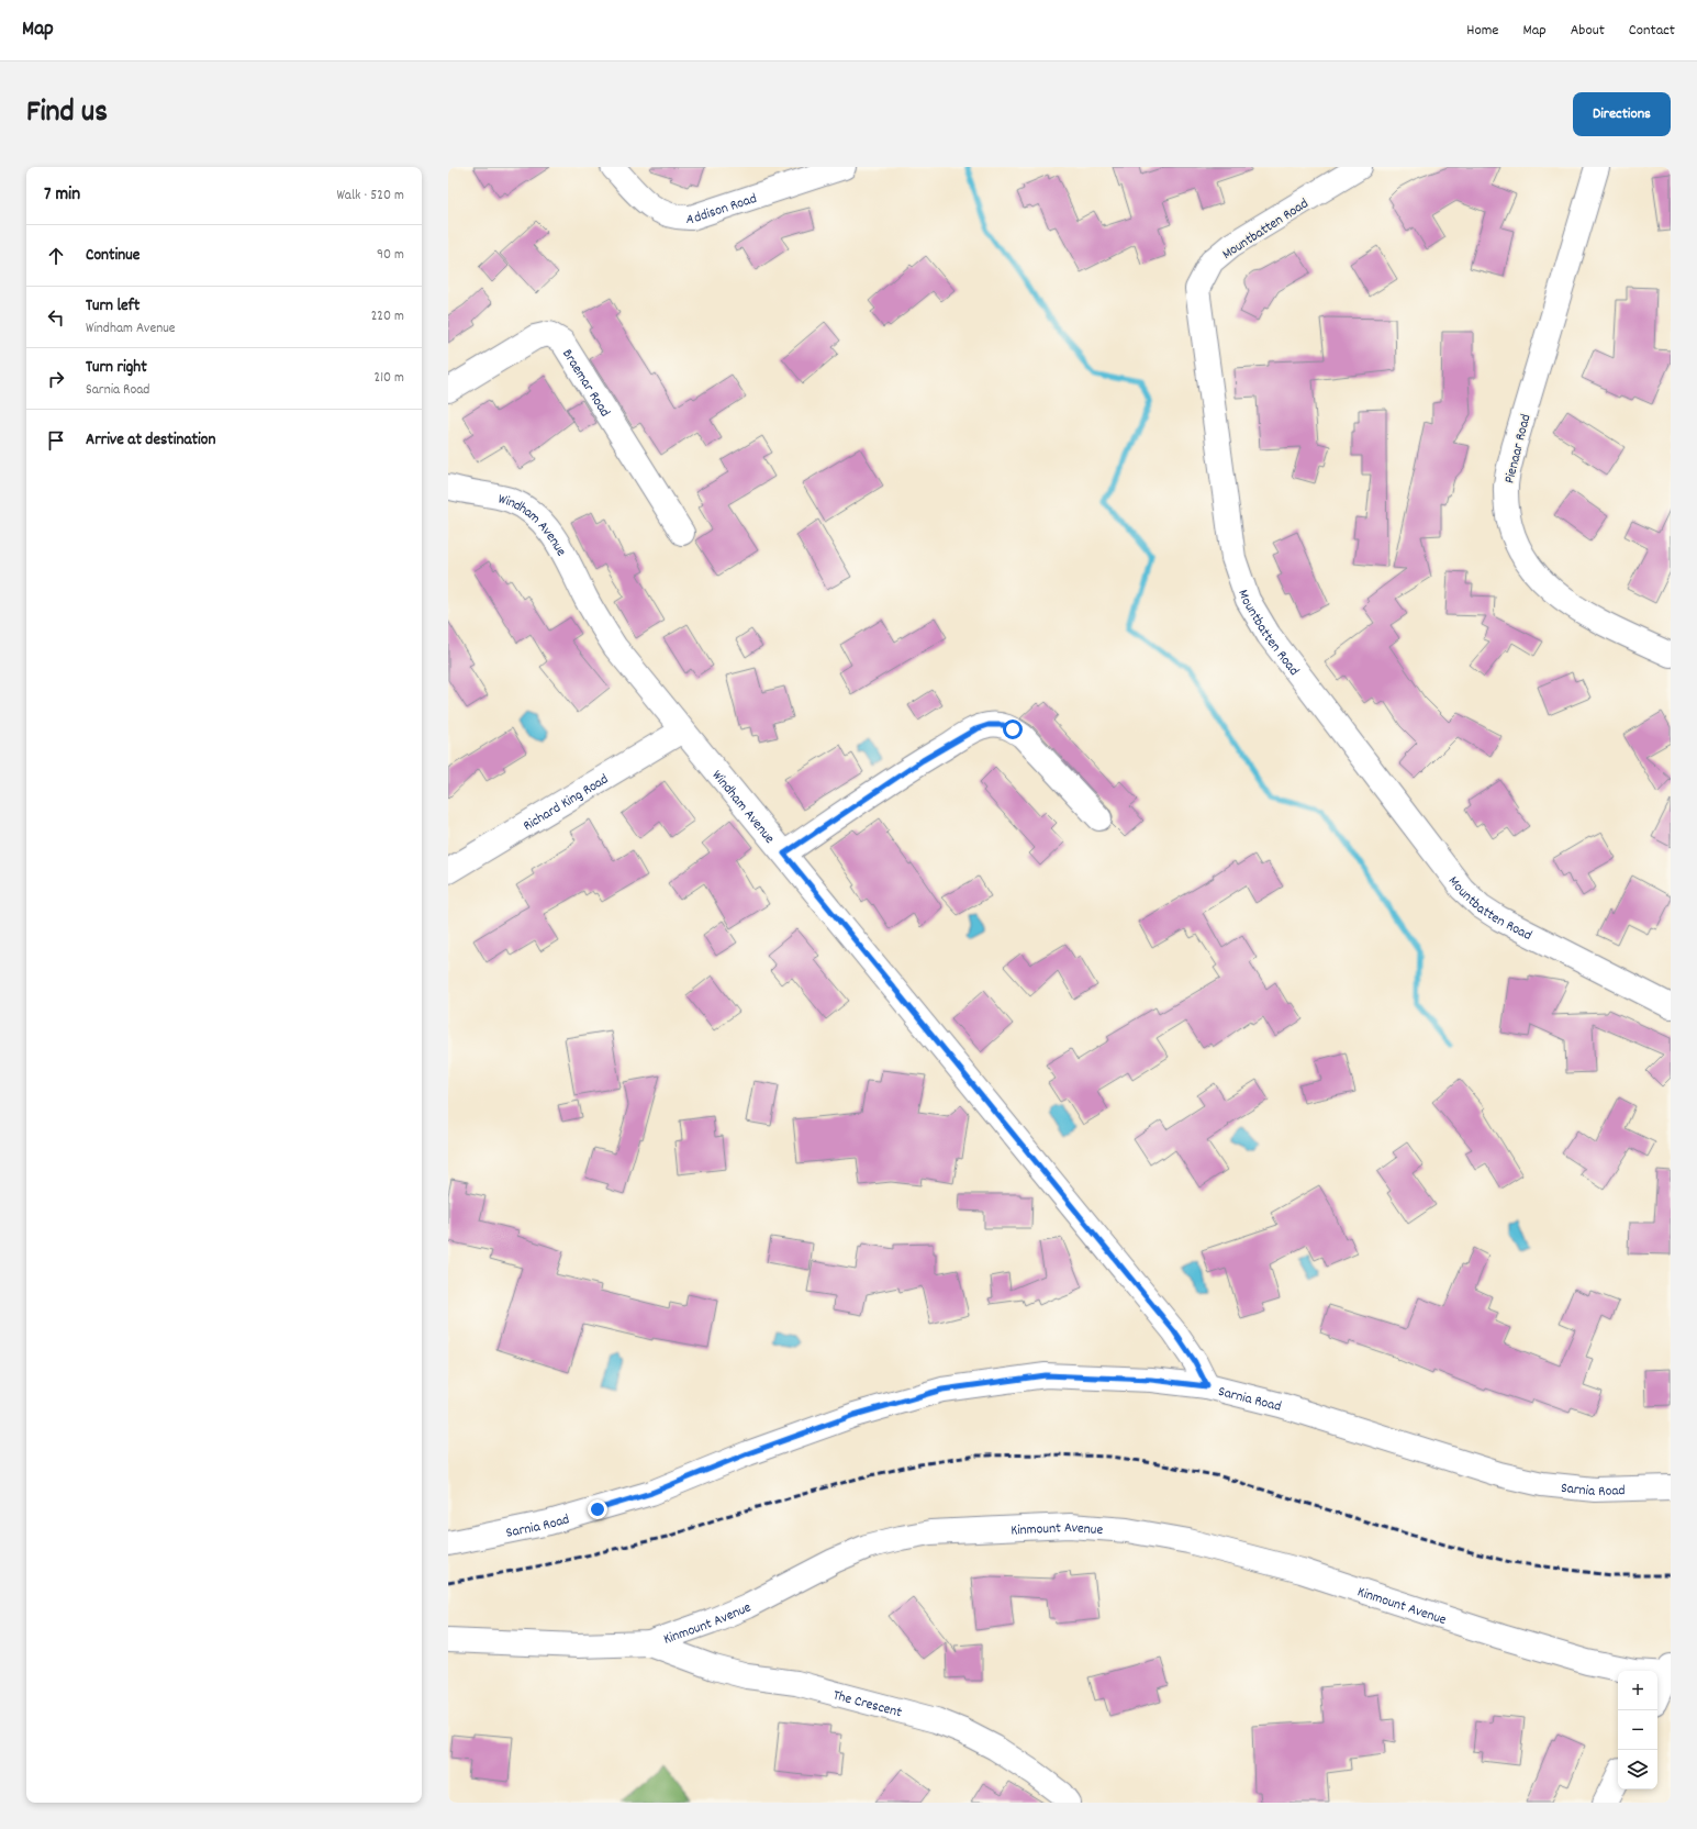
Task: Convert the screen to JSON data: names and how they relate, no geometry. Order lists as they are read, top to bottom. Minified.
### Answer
{"streets":{"street":["Addison Road","Mountbatten Road","Braemar Road","Pienaar Road","Windham Avenue","Richard King Road","Sarnia Road","Kinmount Avenue","The Crescent"]},"crossings":[["Windham Avenue","Richard King Road"],["Windham Avenue","Sarnia Road"],["Kinmount Avenue","The Crescent"]],"page":{"header":"Map","nav":["Home","Map","About","Contact"],"title":"Find us","buttons":"Directions","heading":["7 min","Walk · 520 m"],"list":[["Continue","90 m"],["Turn left","Windham Avenue","220 m"],["Turn right","Sarnia Road","210 m"],"Arrive at destination"],"map_buttons":["+","−"]}}
